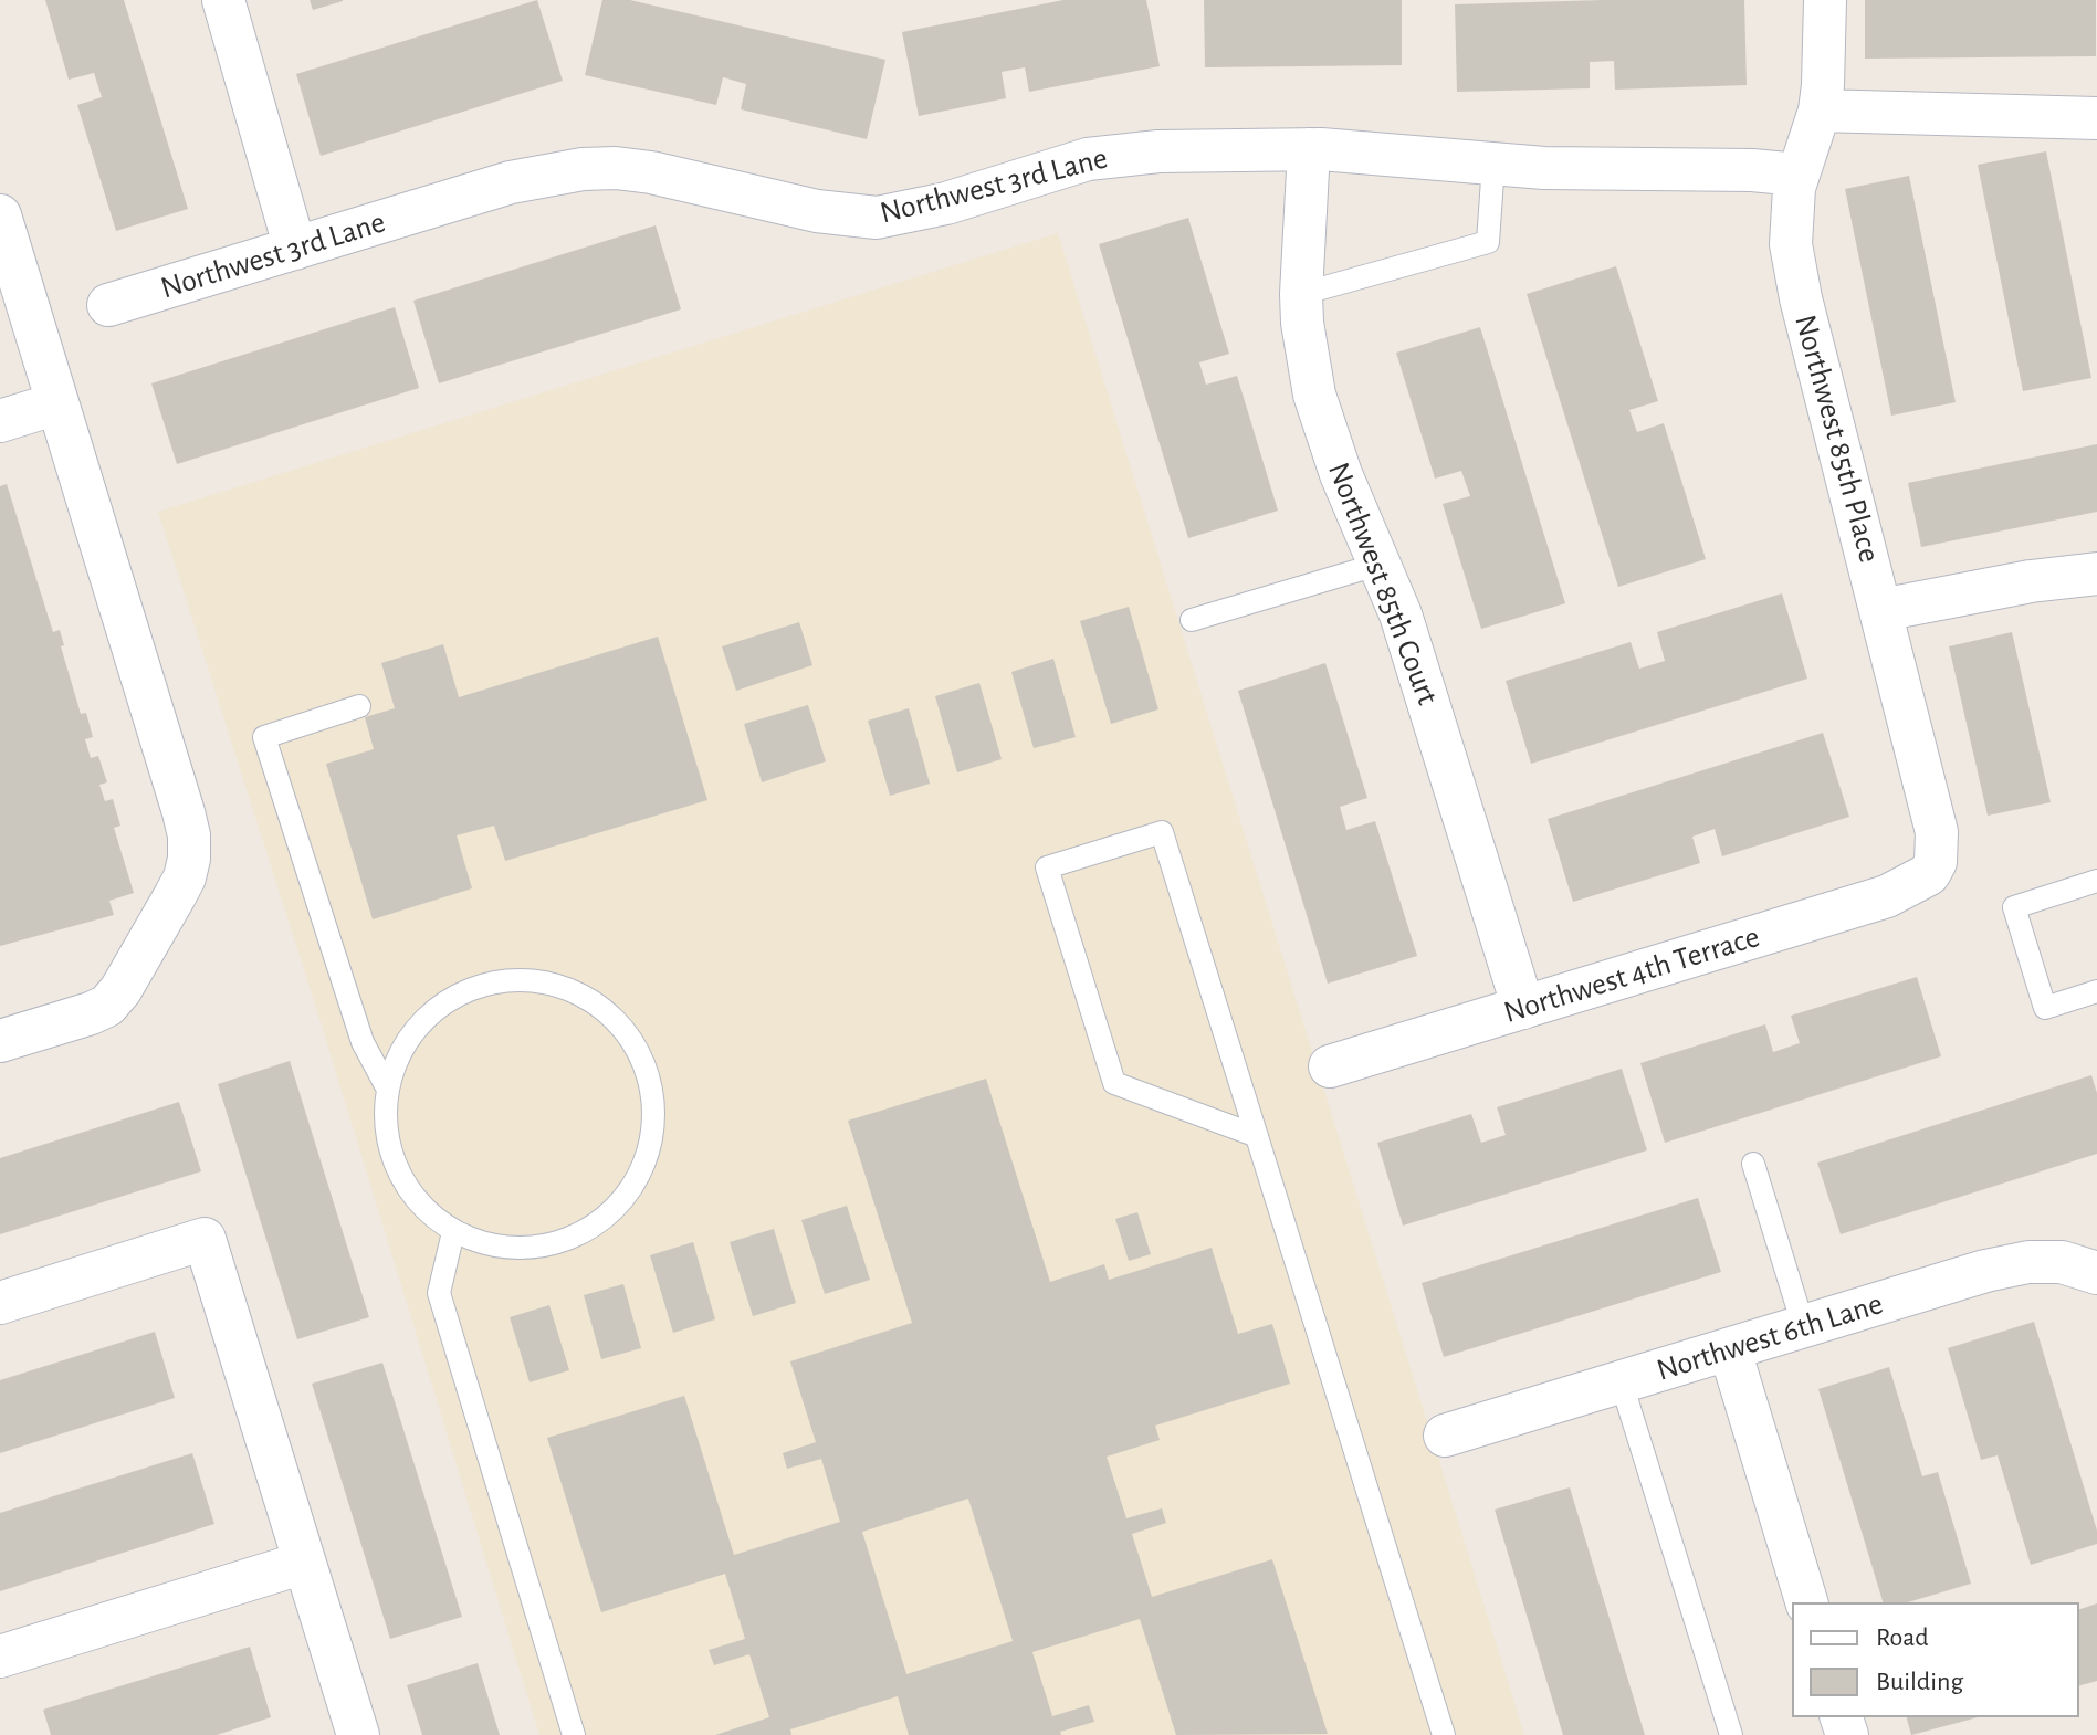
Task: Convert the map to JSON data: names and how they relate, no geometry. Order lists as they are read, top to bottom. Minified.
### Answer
{"streets":{"street":["Northwest 3rd Lane","Northwest 85th Place","Northwest 85th Court","Northwest 4th Terrace","Northwest 6th Lane"]},"crossings":[["Northwest 3rd Lane","Northwest 85th Place"],["Northwest 3rd Lane","Northwest 85th Court"],["Northwest 85th Place","Northwest 4th Terrace"],["Northwest 85th Court","Northwest 4th Terrace"]],"legend":["Road","Building"]}
